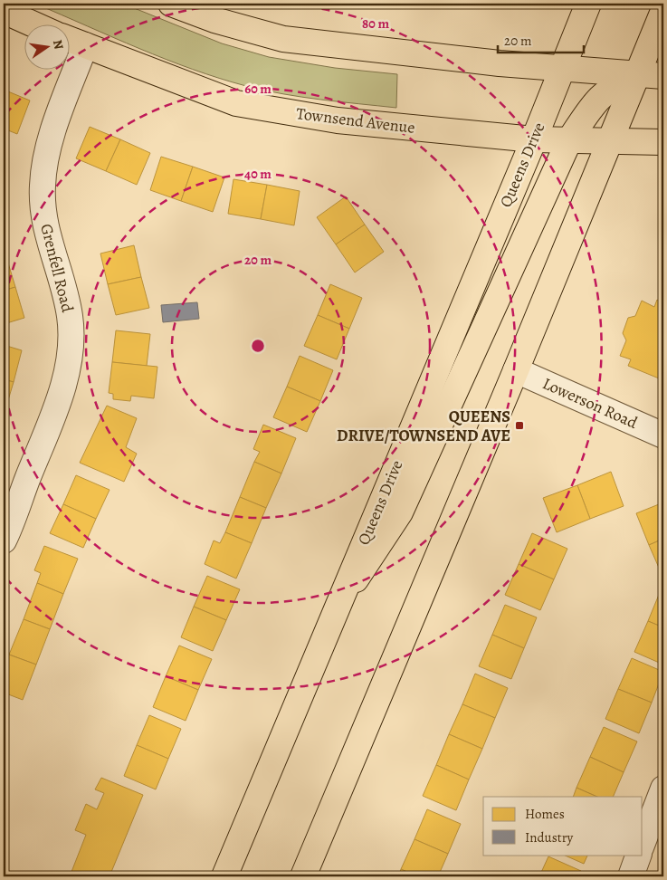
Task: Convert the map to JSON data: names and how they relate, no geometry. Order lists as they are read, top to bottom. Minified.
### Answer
{"streets":{"main road":["Townsend Avenue","Queens Drive"],"street":["Grenfell Road","Lowerson Road"]},"crossings":[["Townsend Avenue","Queens Drive"],["Townsend Avenue","Grenfell Road"]],"places":{"transit":["QUEENS DRIVE/TOWNSEND AVE"]},"legend":["Homes","Industry"],"scale_bar":"20 m","north":"right","rings":["80 m","60 m","40 m","20 m"]}
